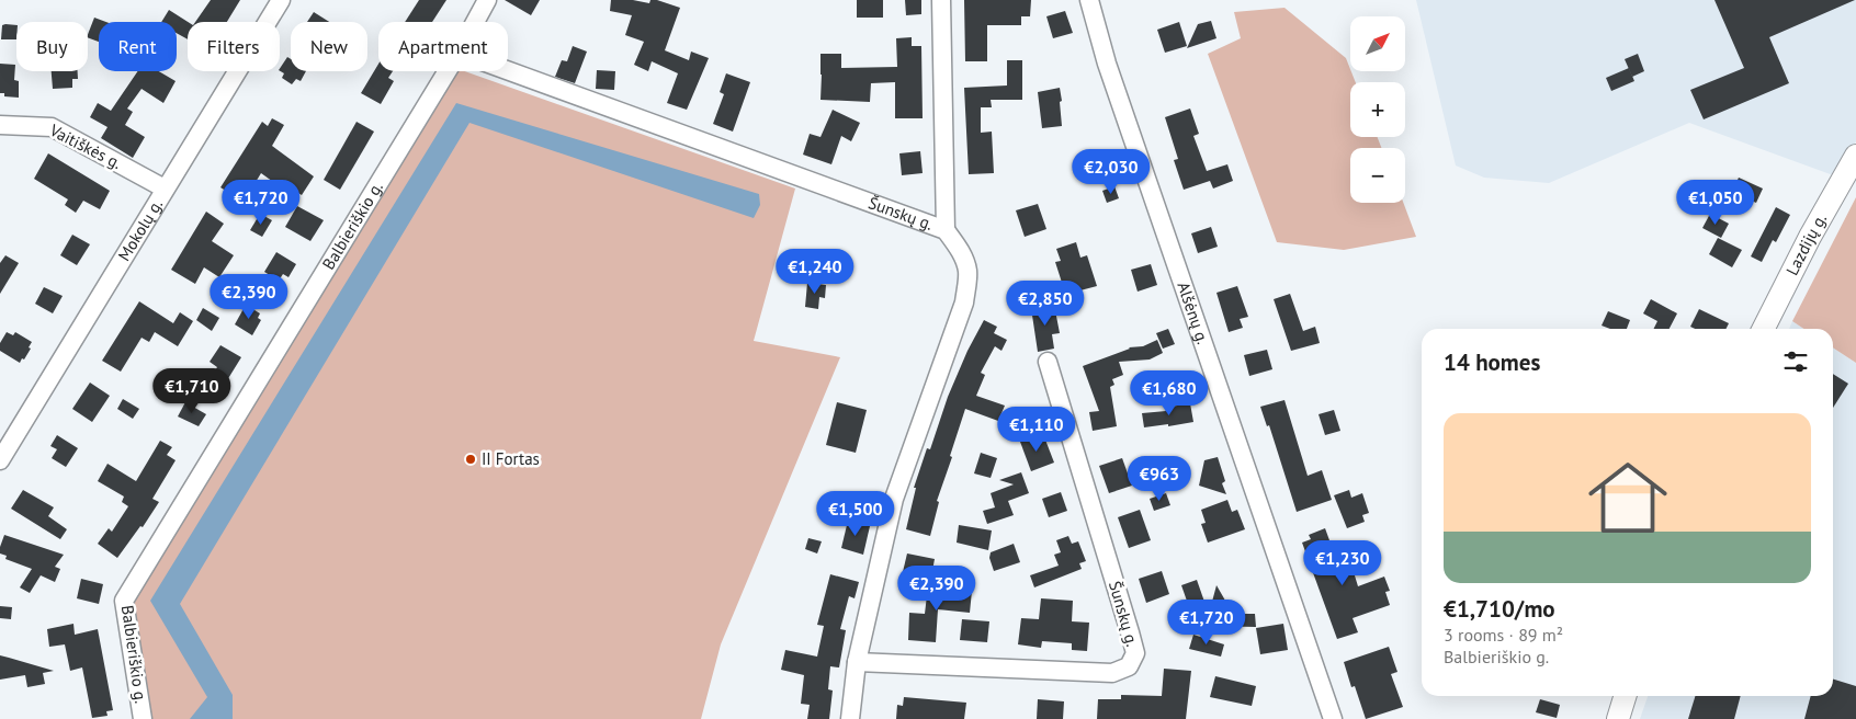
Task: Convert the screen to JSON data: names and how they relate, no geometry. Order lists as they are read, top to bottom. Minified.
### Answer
{"streets":{"street":["Vaitiškės g.","Šunskų g.","Balbieriškio g.","Mokolų g.","Lazdijų g.","Alšėnų g."]},"crossings":[["Vaitiškės g.","Mokolų g."]],"places":["II Fortas"],"north":"top right","page":{"map_buttons":["+","−"],"chip":["Buy","Rent","Filters","New","Apartment"],"price":["€2,030","€1,720","€1,050","€1,240","€2,390","€2,850","€1,710","€1,680","€1,110","€963","€1,500","€1,230","€2,390","€1,720"],"heading":"14 homes","list":[{"name":"€1,710/mo","note":"3 rooms · 89 m² · Balbieriškio g."}]}}
